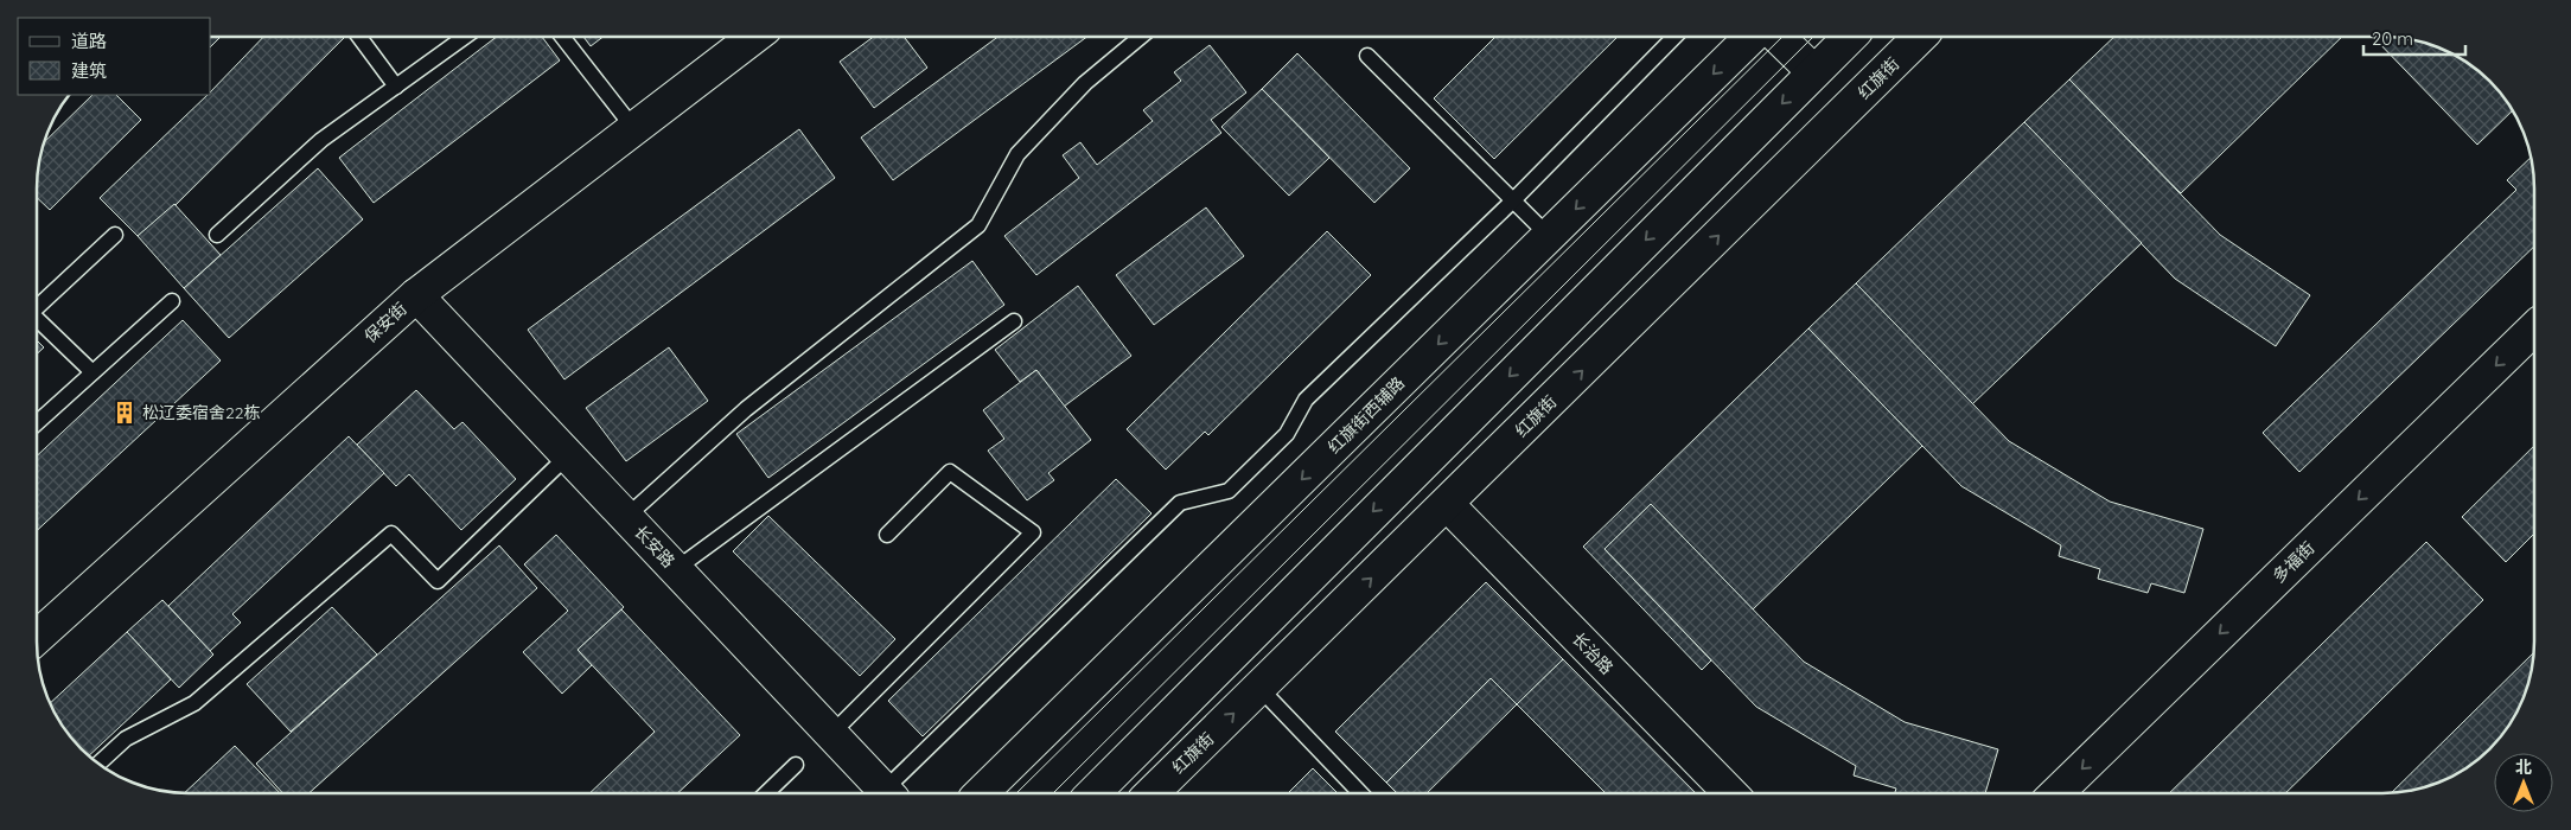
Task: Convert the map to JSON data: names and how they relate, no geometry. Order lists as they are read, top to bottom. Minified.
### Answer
{"streets":{"street":["红旗街","保安街","红旗街西辅路","长安路","多福街","长治路"]},"crossings":[["红旗街","长治路"],["保安街","长安路"]],"one_way":["多福街"],"places":{"building":["松辽委宿舍22栋"]},"legend":["道路","建筑"],"scale_bar":"20 m","north":"top"}
